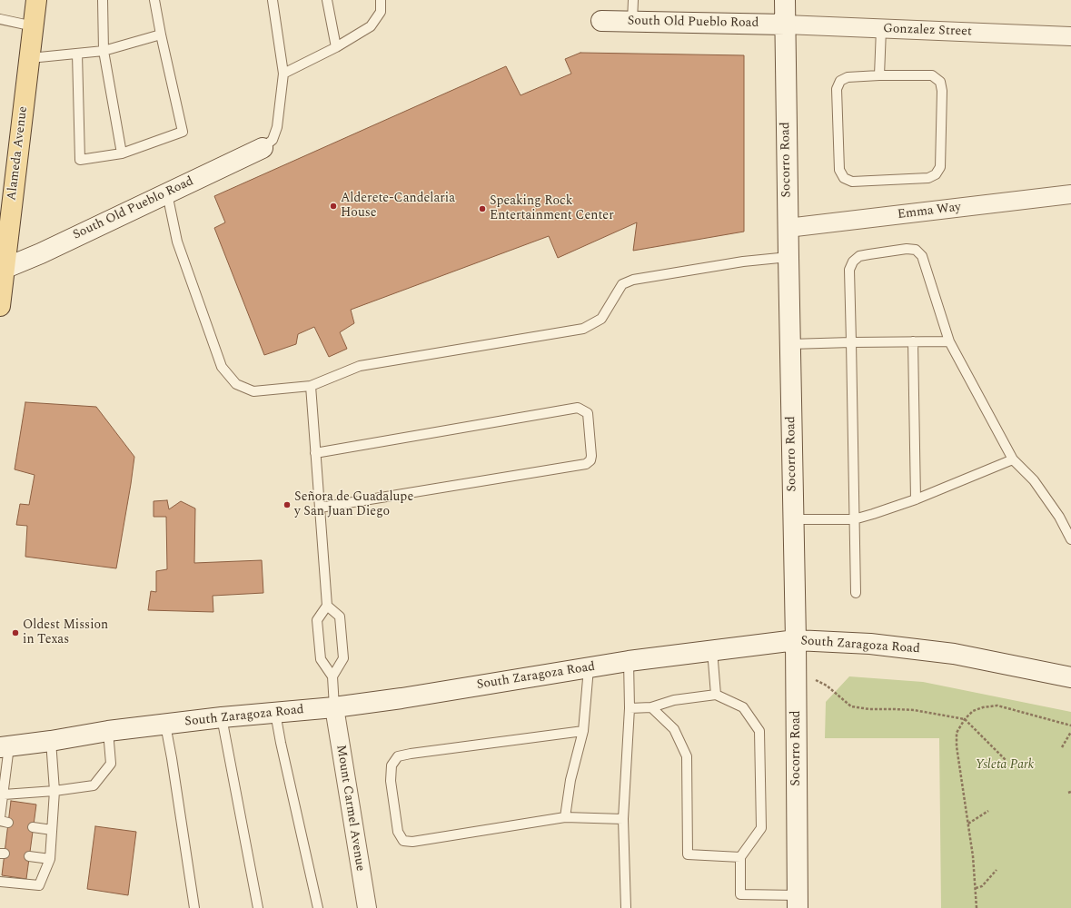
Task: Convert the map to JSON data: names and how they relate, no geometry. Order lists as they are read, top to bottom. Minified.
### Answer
{"streets":{"main road":["South Old Pueblo Road","Alameda Avenue","Socorro Road","South Zaragoza Road"],"street":["Gonzalez Street","Emma Way","Mount Carmel Avenue"]},"crossings":[["South Old Pueblo Road","Gonzalez Street"],["South Old Pueblo Road","Alameda Avenue"],["South Old Pueblo Road","Socorro Road"],["Gonzalez Street","Socorro Road"],["Socorro Road","Emma Way"],["Socorro Road","South Zaragoza Road"],["South Zaragoza Road","Mount Carmel Avenue"]],"parks":["Ysleta Park"],"places":["Alderete-Candelaria House","Speaking Rock Entertainment Center","Señora de Guadalupe y San Juan Diego","Oldest Mission in Texas"]}
